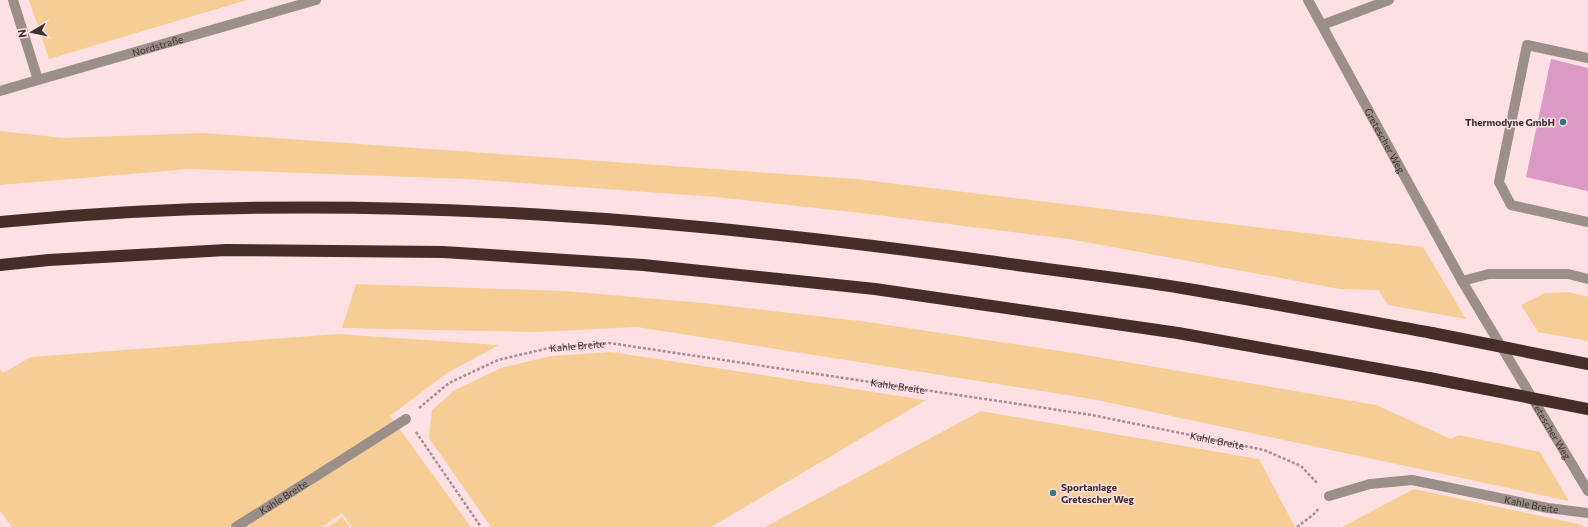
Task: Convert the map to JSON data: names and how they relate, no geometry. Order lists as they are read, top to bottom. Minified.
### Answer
{"streets":{"street":["Nordstraße","Gretescher Weg","Kahle Breite"]},"places":["Thermodyne GmbH","Sportanlage Gretescher Weg"],"north":"left"}
